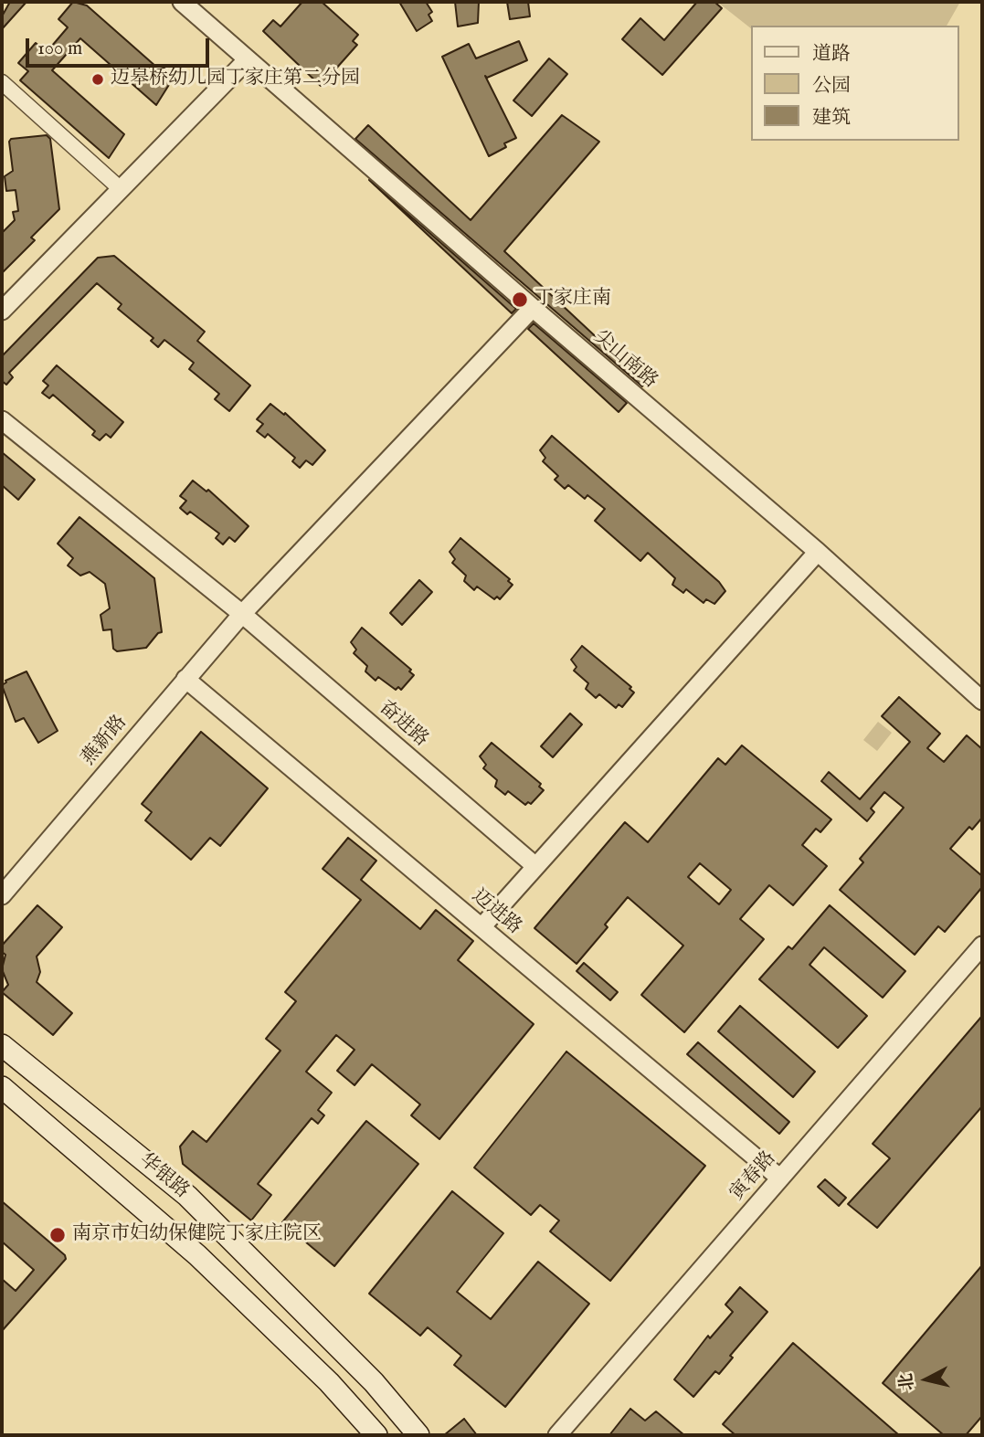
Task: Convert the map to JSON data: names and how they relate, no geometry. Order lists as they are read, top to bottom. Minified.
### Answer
{"streets":{"main road":["华银路"],"street":["尖山南路","奋进路","燕新路","迈进路","寅春路"]},"crossings":[["尖山南路","燕新路"],["奋进路","燕新路"],["燕新路","迈进路"],["迈进路","寅春路"]],"places":["迈皋桥幼儿园丁家庄第二分园","丁家庄南","南京市妇幼保健院丁家庄院区"],"legend":["道路","公园","建筑"],"scale_bar":"100 m","north":"left"}
